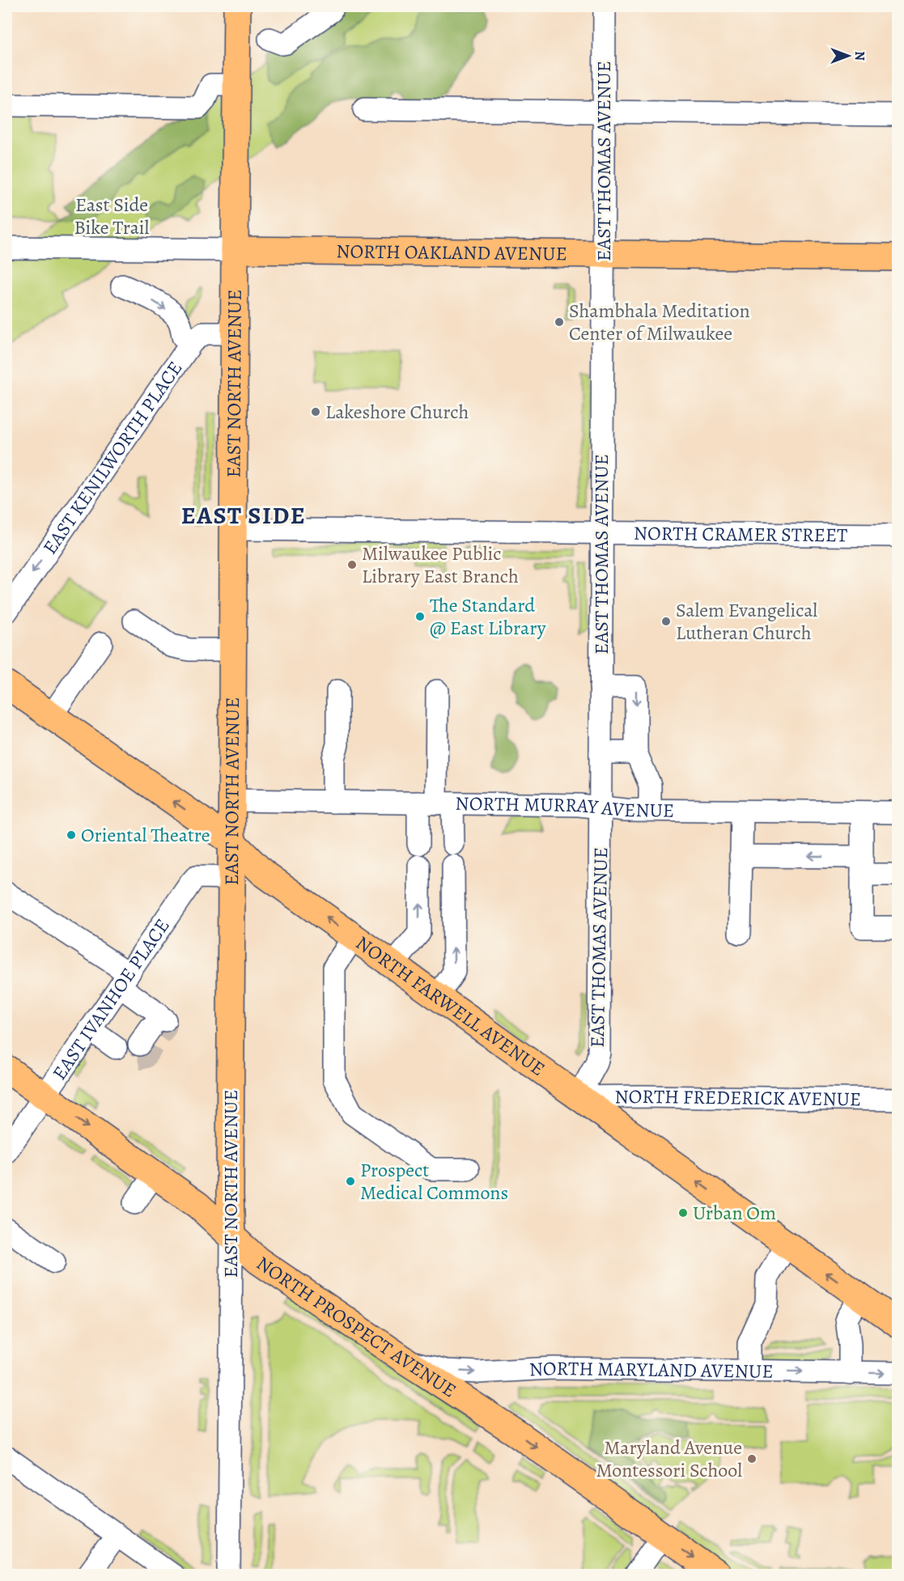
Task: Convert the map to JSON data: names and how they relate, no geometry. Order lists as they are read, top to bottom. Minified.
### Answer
{"streets":{"main road":["NORTH OAKLAND AVENUE","EAST NORTH AVENUE","NORTH FARWELL AVENUE","NORTH PROSPECT AVENUE"],"street":["EAST THOMAS AVENUE","EAST KENILWORTH PLACE","NORTH CRAMER STREET","NORTH MURRAY AVENUE","EAST IVANHOE PLACE","NORTH FREDERICK AVENUE","NORTH MARYLAND AVENUE"]},"crossings":[["EAST THOMAS AVENUE","NORTH OAKLAND AVENUE"],["EAST THOMAS AVENUE","NORTH CRAMER STREET"],["EAST THOMAS AVENUE","NORTH MURRAY AVENUE"],["EAST THOMAS AVENUE","NORTH FARWELL AVENUE"],["EAST THOMAS AVENUE","NORTH FREDERICK AVENUE"],["NORTH OAKLAND AVENUE","EAST NORTH AVENUE"],["EAST NORTH AVENUE","EAST KENILWORTH PLACE"],["EAST NORTH AVENUE","NORTH CRAMER STREET"],["EAST NORTH AVENUE","NORTH MURRAY AVENUE"],["EAST NORTH AVENUE","EAST IVANHOE PLACE"],["EAST NORTH AVENUE","NORTH FARWELL AVENUE"],["EAST NORTH AVENUE","NORTH PROSPECT AVENUE"],["EAST IVANHOE PLACE","NORTH PROSPECT AVENUE"],["NORTH FARWELL AVENUE","NORTH FREDERICK AVENUE"],["NORTH PROSPECT AVENUE","NORTH MARYLAND AVENUE"]],"one_way":["EAST KENILWORTH PLACE","NORTH FARWELL AVENUE","NORTH PROSPECT AVENUE","NORTH MARYLAND AVENUE"],"districts":["EAST SIDE"],"parks":["East Side Bike Trail"],"places":["Shambhala Meditation Center of Milwaukee","Lakeshore Church","Milwaukee Public Library East Branch","The Standard @ East Library","Salem Evangelical Lutheran Church","Oriental Theatre","Prospect Medical Commons","Urban Om","Maryland Avenue Montessori School"],"north":"right"}
